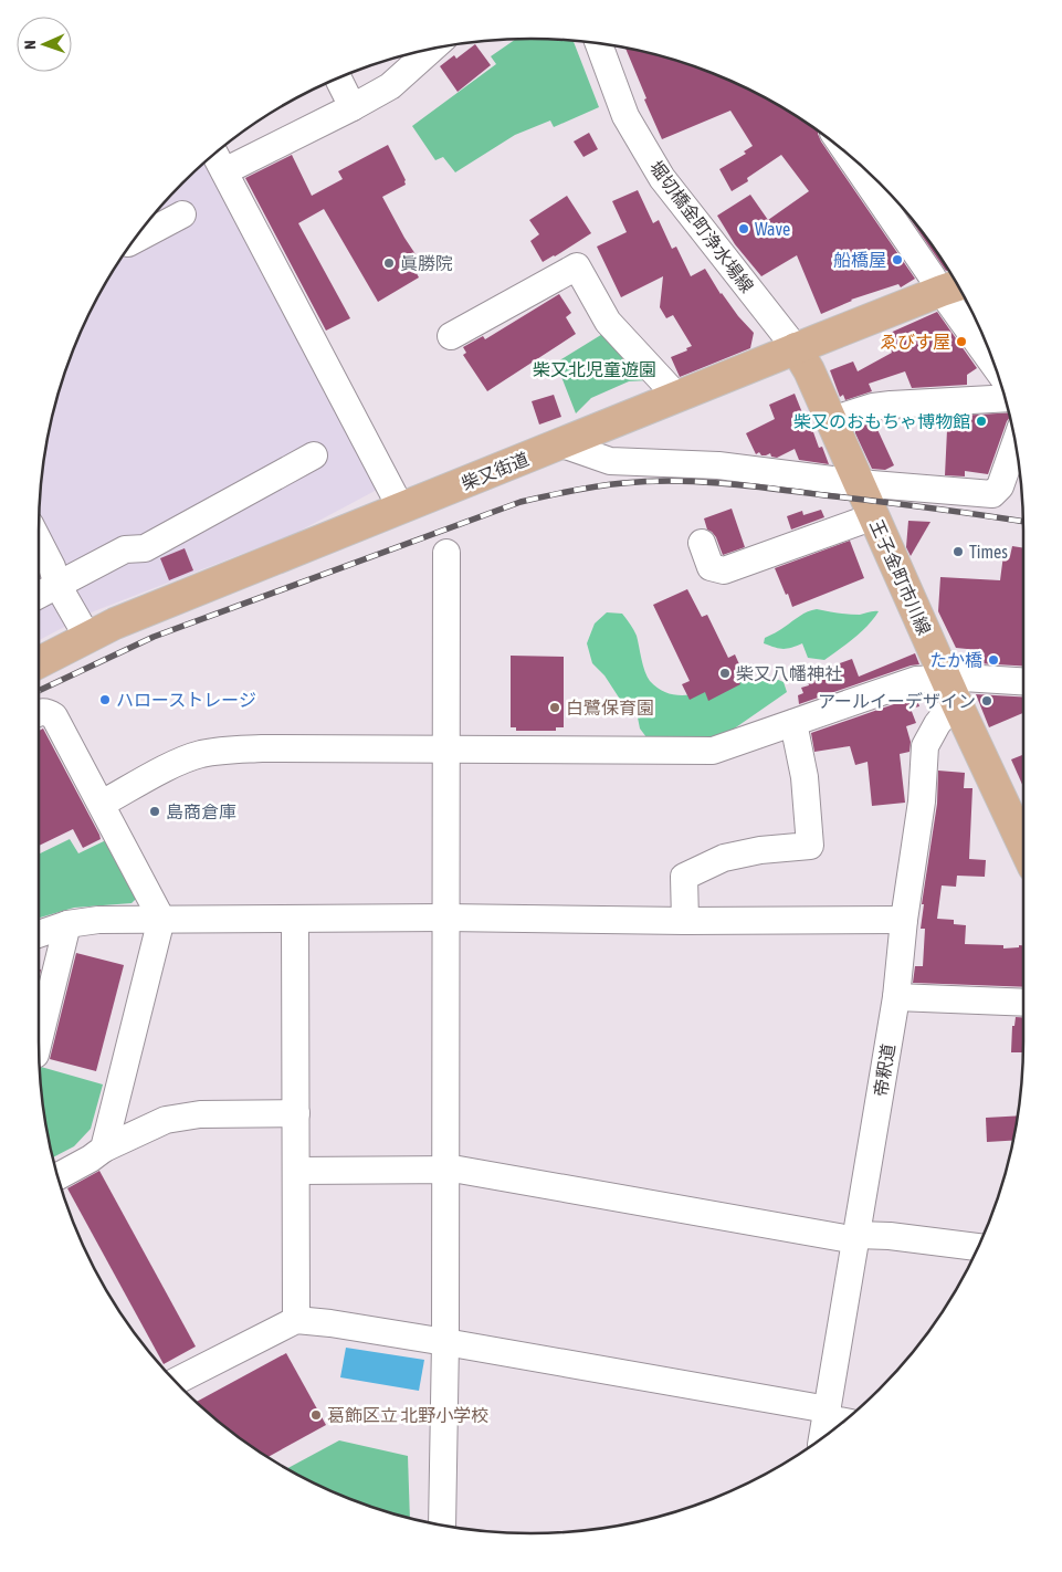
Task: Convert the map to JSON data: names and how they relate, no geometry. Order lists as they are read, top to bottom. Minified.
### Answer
{"streets":{"main road":["柴又街道","王子金町市川線"],"street":["堀切橋金町浄水場線","帝釈道"]},"crossings":[["堀切橋金町浄水場線","柴又街道"],["堀切橋金町浄水場線","王子金町市川線"],["柴又街道","王子金町市川線"],["王子金町市川線","帝釈道"]],"parks":["柴又北児童遊園"],"places":["Wave","船橋屋","眞勝院","ゑびす屋","柴又のおもちゃ博物館","Times","たか橋","柴又八幡神社","ハローストレージ","アールイーデザイン","白鷺保育園","島商倉庫","葛飾区立 北野小学校"],"north":"left"}
